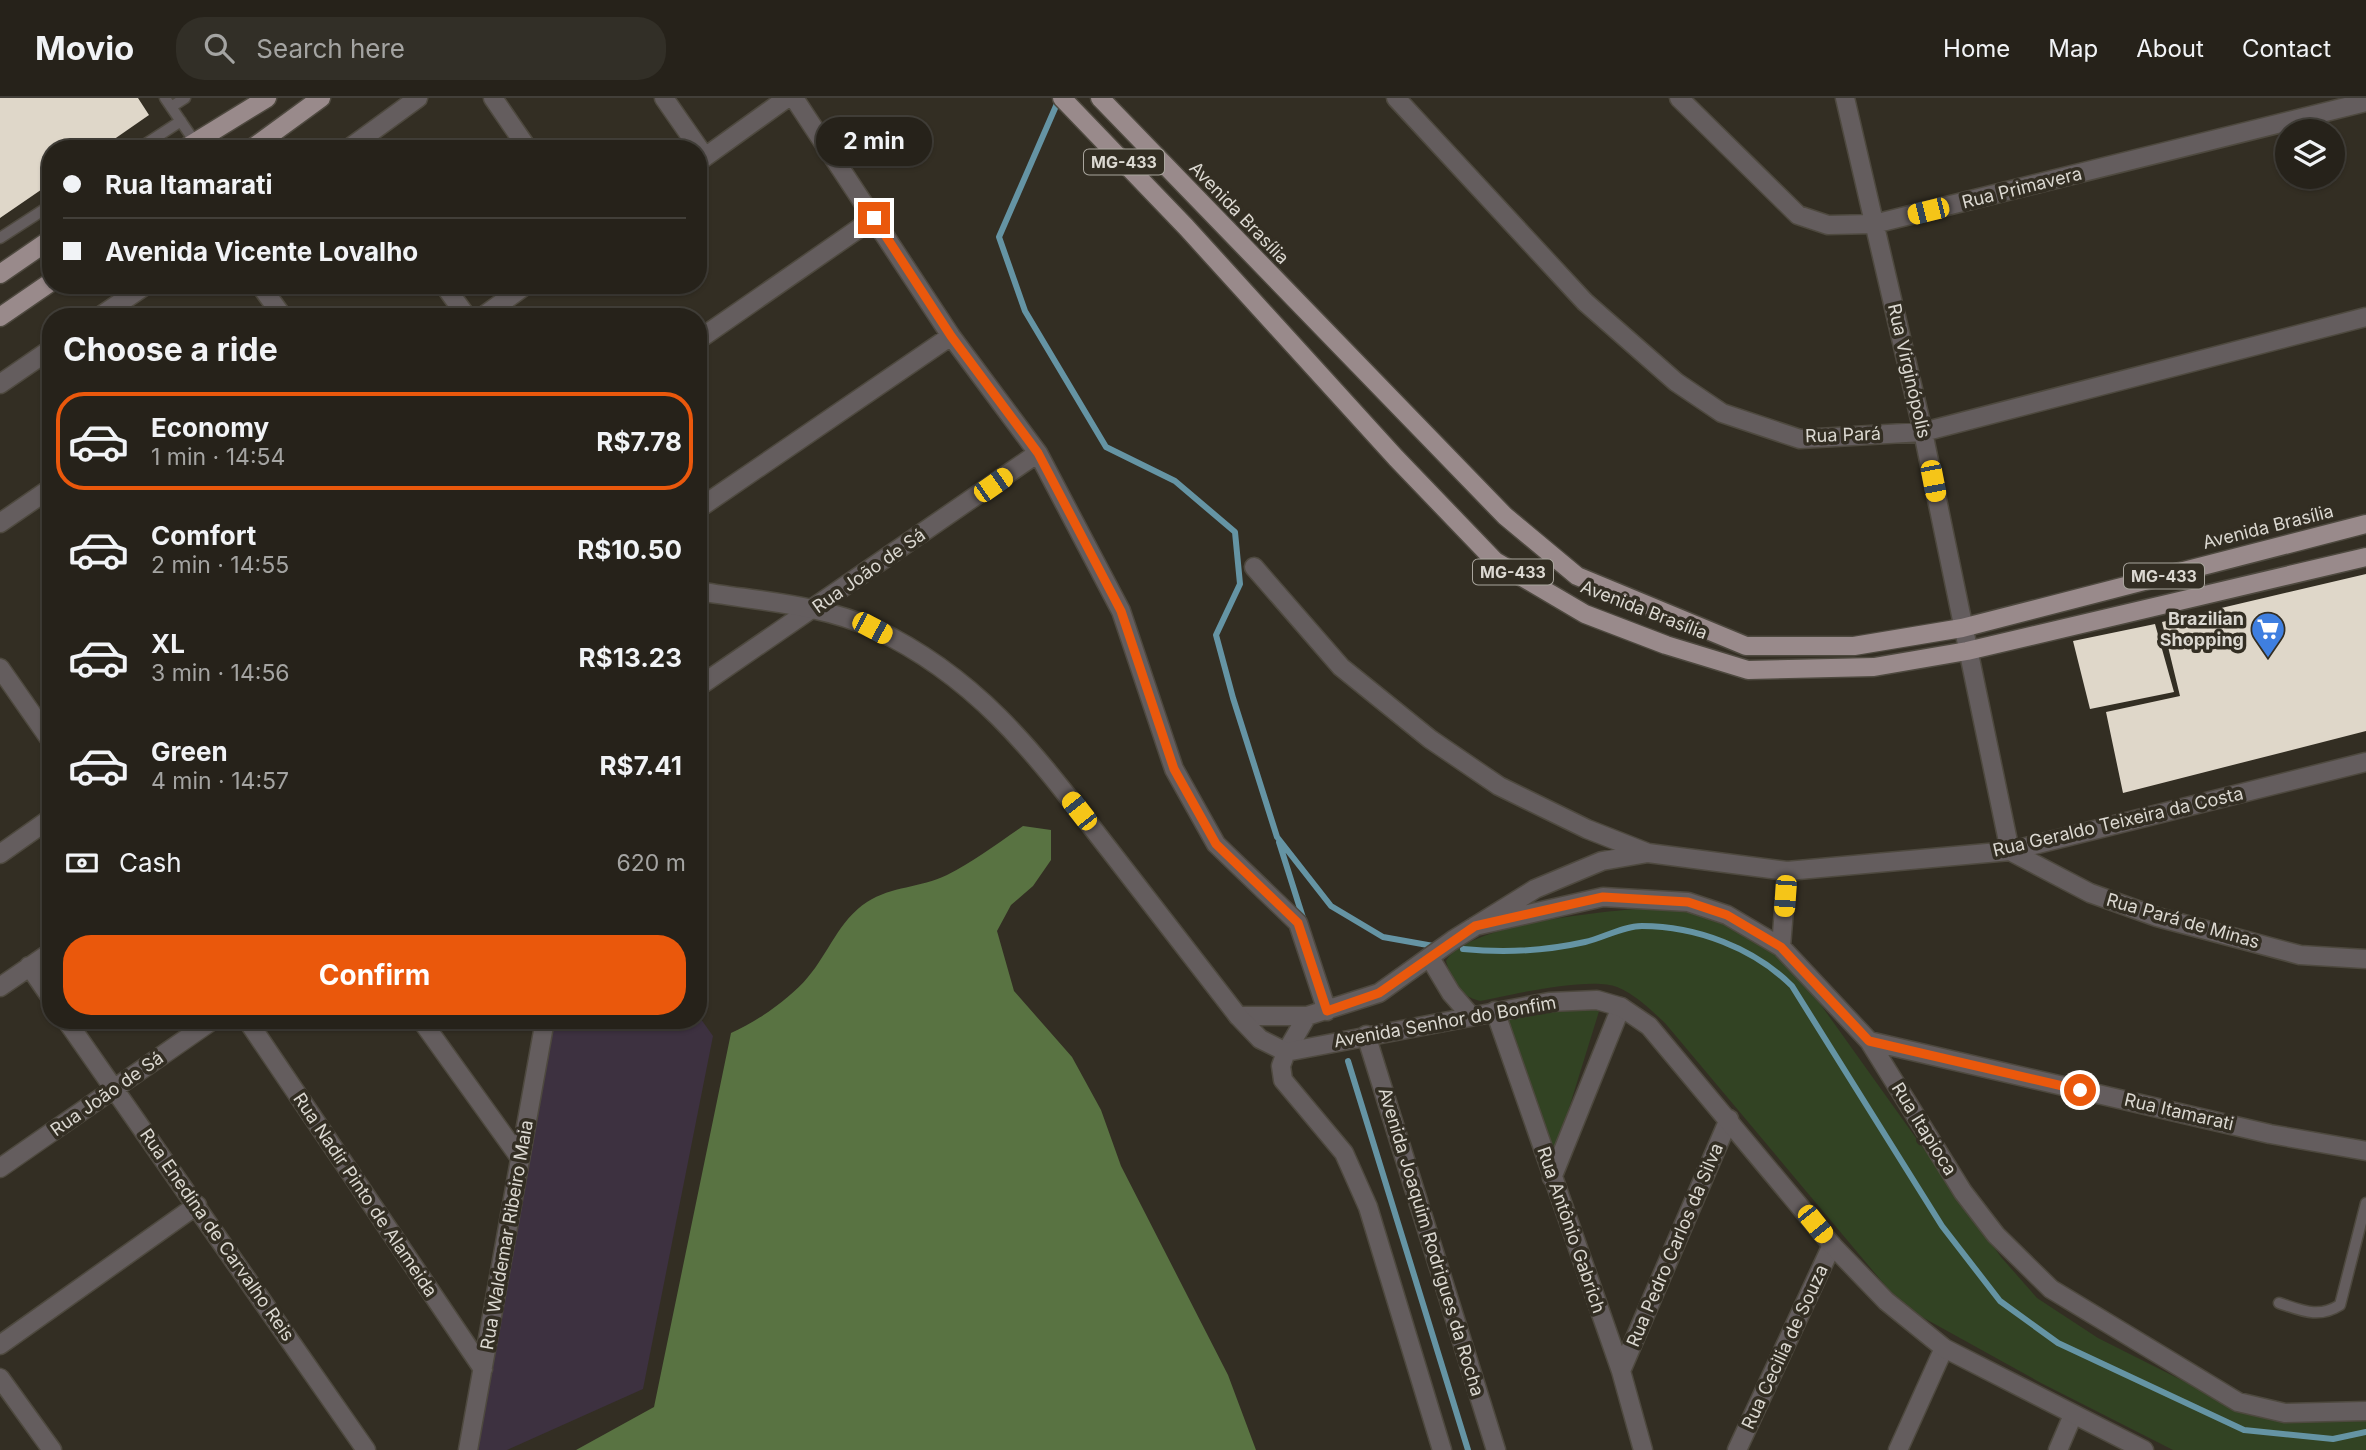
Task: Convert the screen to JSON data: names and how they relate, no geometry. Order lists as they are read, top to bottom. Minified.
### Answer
{"streets":{"main road":["MG-433","Avenida Brasília"],"street":["Rua Primavera","Rua Virginópolis","Rua Pará","Rua João de Sá","Rua Geraldo Teixeira da Costa","Rua Pará de Minas","Avenida Senhor do Bonfim","Rua Itamarati","Rua Itapioca","Rua Nadir Pinto de Alameida","Rua Antônio Gabrich","Rua Enedina de Carvalho Reis","Rua Waldemar Ribeiro Maia","Avenida Joaquim Rodrigues da Rocha","Rua Pedro Carlos da Silva","Rua Cecilia de Souza"]},"crossings":[["Rua Primavera","Rua Virginópolis"],["Avenida Brasília","Rua Virginópolis"],["Rua Virginópolis","Rua Pará"],["Rua Virginópolis","Rua Geraldo Teixeira da Costa"],["Rua Virginópolis","Rua Pará de Minas"],["Rua João de Sá","Rua Enedina de Carvalho Reis"],["Rua Geraldo Teixeira da Costa","Rua Pará de Minas"],["Avenida Senhor do Bonfim","Rua Antônio Gabrich"],["Avenida Senhor do Bonfim","Avenida Joaquim Rodrigues da Rocha"],["Avenida Senhor do Bonfim","Rua Pedro Carlos da Silva"],["Avenida Senhor do Bonfim","Rua Cecilia de Souza"],["Rua Itamarati","Rua Itapioca"],["Rua Nadir Pinto de Alameida","Rua Waldemar Ribeiro Maia"],["Rua Antônio Gabrich","Rua Pedro Carlos da Silva"]],"places":{"supermarket":["Brazilian Shopping"]},"page":{"header":"Movio","search":"Search here","nav":["Home","Map","About","Contact"],"bubble":"2 min","banner":["Rua Itamarati","Avenida Vicente Lovalho"],"heading":"Choose a ride","list":[{"name":"Economy","note":"1 min · 14:54","value":"R$7.78"},{"name":"Comfort","note":"2 min · 14:55","value":"R$10.50"},{"name":"XL","note":"3 min · 14:56","value":"R$13.23"},{"name":"Green","note":"4 min · 14:57","value":"R$7.41"}],"pay":["Cash","620 m"],"buttons":"Confirm"}}
